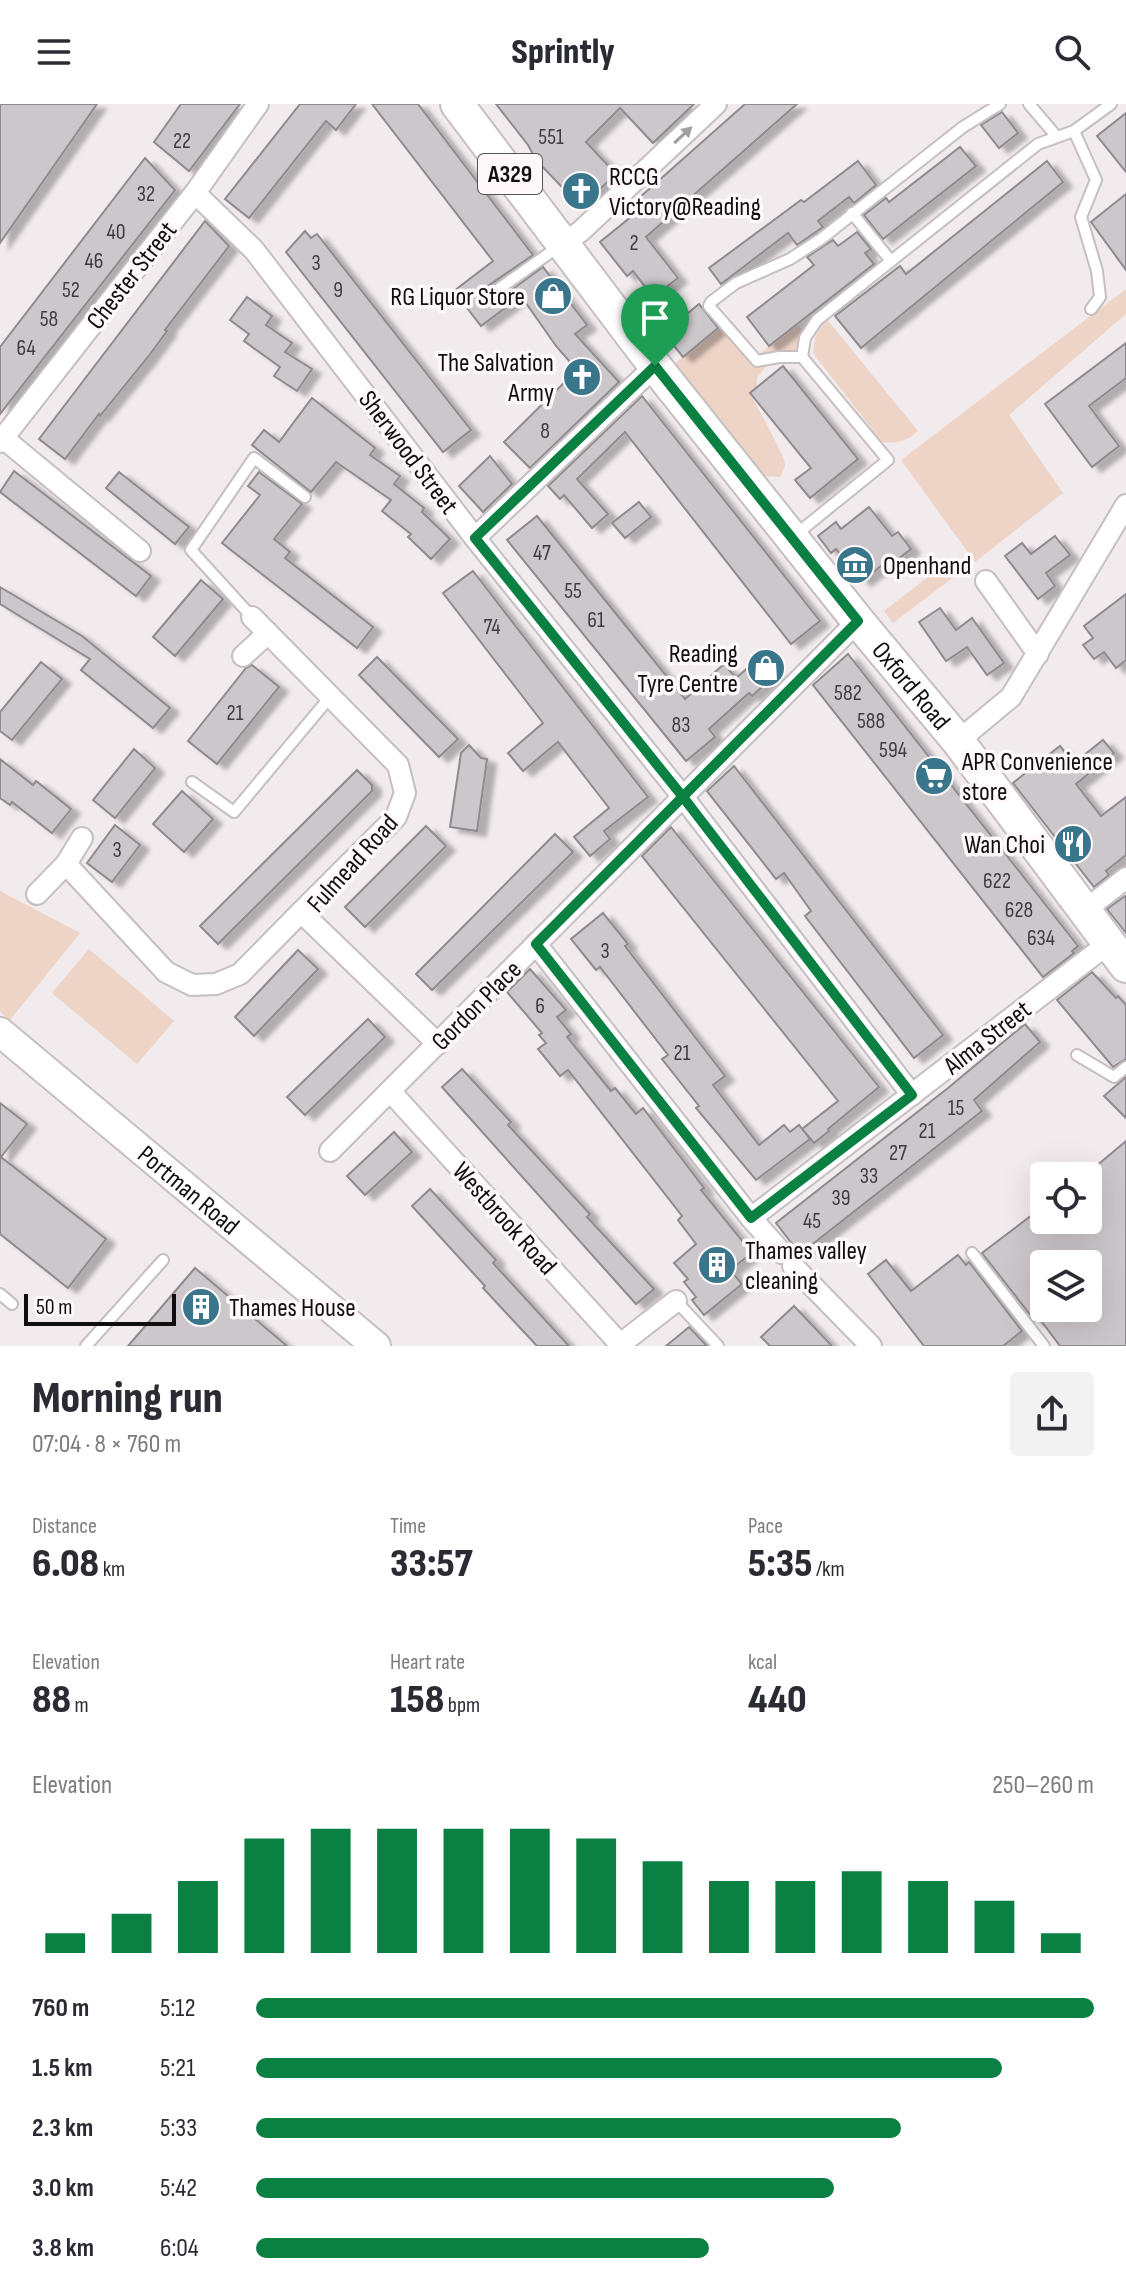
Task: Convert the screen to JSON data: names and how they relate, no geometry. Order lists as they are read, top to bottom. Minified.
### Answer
{"streets":{"main road":["A329","Oxford Road"],"street":["Chester Street","Sherwood Street","Fulmead Road","Gordon Place","Alma Street","Portman Road","Westbrook Road"]},"crossings":[["Chester Street","Sherwood Street"],["Sherwood Street","Gordon Place"],["Sherwood Street","Alma Street"],["Oxford Road","Gordon Place"],["Oxford Road","Alma Street"],["Fulmead Road","Gordon Place"],["Gordon Place","Westbrook Road"]],"places":{"church":["RCCG Victory@Reading","The Salvation Army"],"shop":["RG Liquor Store","Reading Tyre Centre"],"museum":["Openhand"],"supermarket":["APR Convenience store"],"restaurant":["Wan Choi"],"building":["Thames valley cleaning","Thames House"]},"house_numbers":["551","22","32","40","2","46","3","52","9","58","64","8","47","55","61","74","582","21","588","83","594","3","622","628","634","3","6","21","15","21","27","33","39","45"],"scale_bar":"50 m","page":{"header":"Sprintly","scale":"50 m","heading":["Morning run","07:04 · 8 × 760 m"],"stats":[["Distance","6.08 km"],["Time","33:57"],["Pace","5:35 /km"],["Elevation","88 m"],["Heart rate","158 bpm"],["kcal","440"]],"chart":["Elevation","250–260 m"],"list":[{"name":"760 m","note":"5:12"},{"name":"1.5 km","note":"5:21"},{"name":"2.3 km","note":"5:33"},{"name":"3.0 km","note":"5:42"},{"name":"3.8 km","note":"6:04"}]}}
